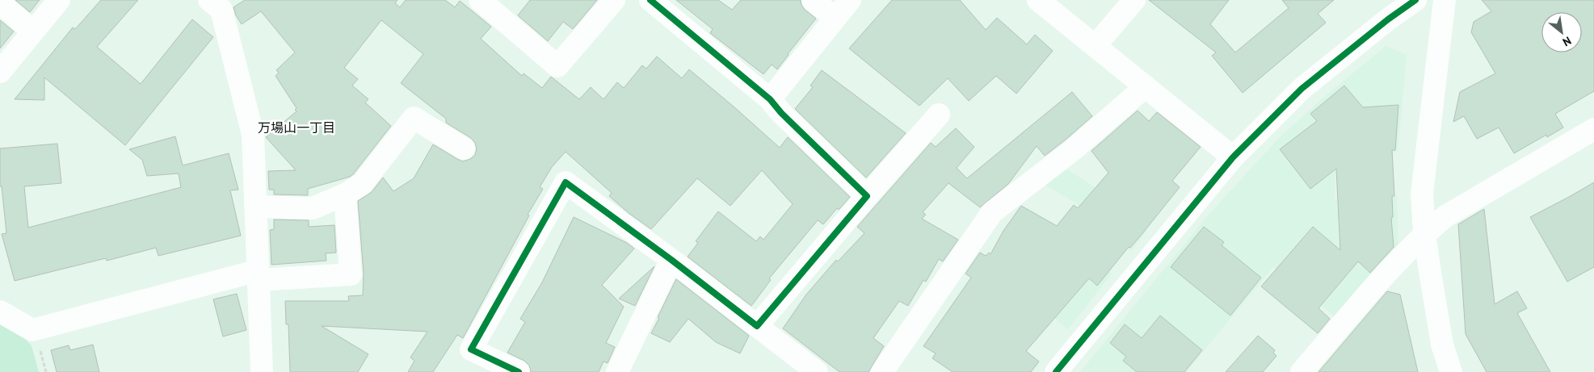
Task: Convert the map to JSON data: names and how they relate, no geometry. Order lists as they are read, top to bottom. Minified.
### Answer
{"districts":["万場山一丁目"],"north":"bottom right"}
